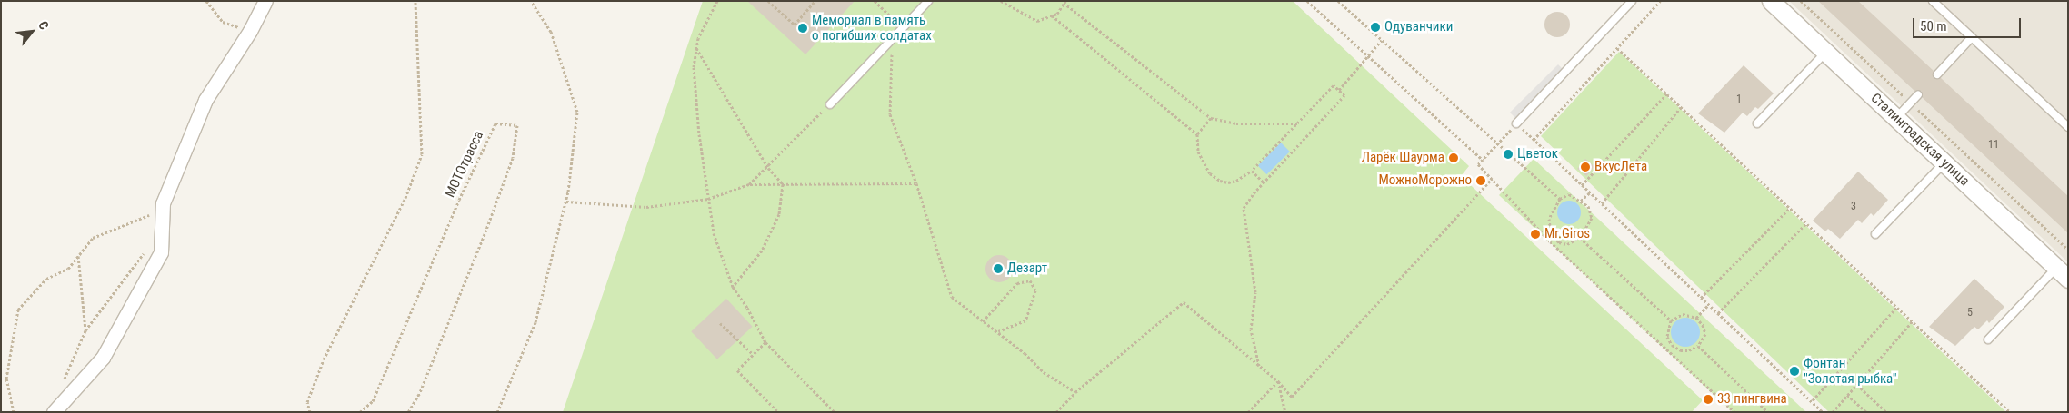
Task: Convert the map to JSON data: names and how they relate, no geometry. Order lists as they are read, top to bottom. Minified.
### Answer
{"streets":{"street":["Сталинградская улица"],"path":["МОТОтрасса"]},"places":["Одуванчики","Мемориал в память о погибших солдатах","Цветок","Ларёк Шаурма","ВкусЛета","МожноМорожно","Mr.Giros","Дезарт","Фонтан \"Золотая рыбка\"","33 пингвина"],"house_numbers":["1","11","3","5"],"scale_bar":"50 m","north":"top right"}
